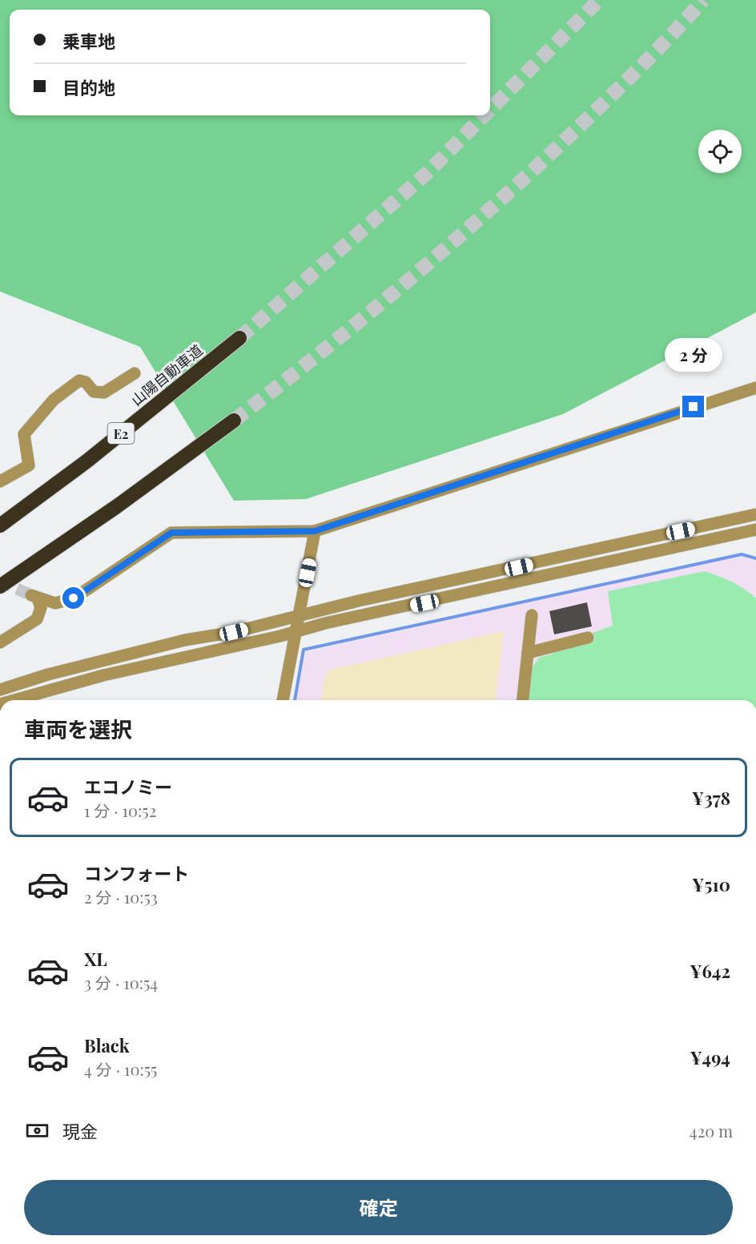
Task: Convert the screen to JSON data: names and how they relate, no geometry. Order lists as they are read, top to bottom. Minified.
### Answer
{"streets":{"highway":["山陽自動車道","E2"]},"page":{"banner":["乗車地","目的地"],"bubble":"2 分","heading":"車両を選択","list":[{"name":"エコノミー","note":"1 分 · 10:52","value":"¥378"},{"name":"コンフォート","note":"2 分 · 10:53","value":"¥510"},{"name":"XL","note":"3 分 · 10:54","value":"¥642"},{"name":"Black","note":"4 分 · 10:55","value":"¥494"}],"pay":["現金","420 m"],"buttons":"確定"}}
